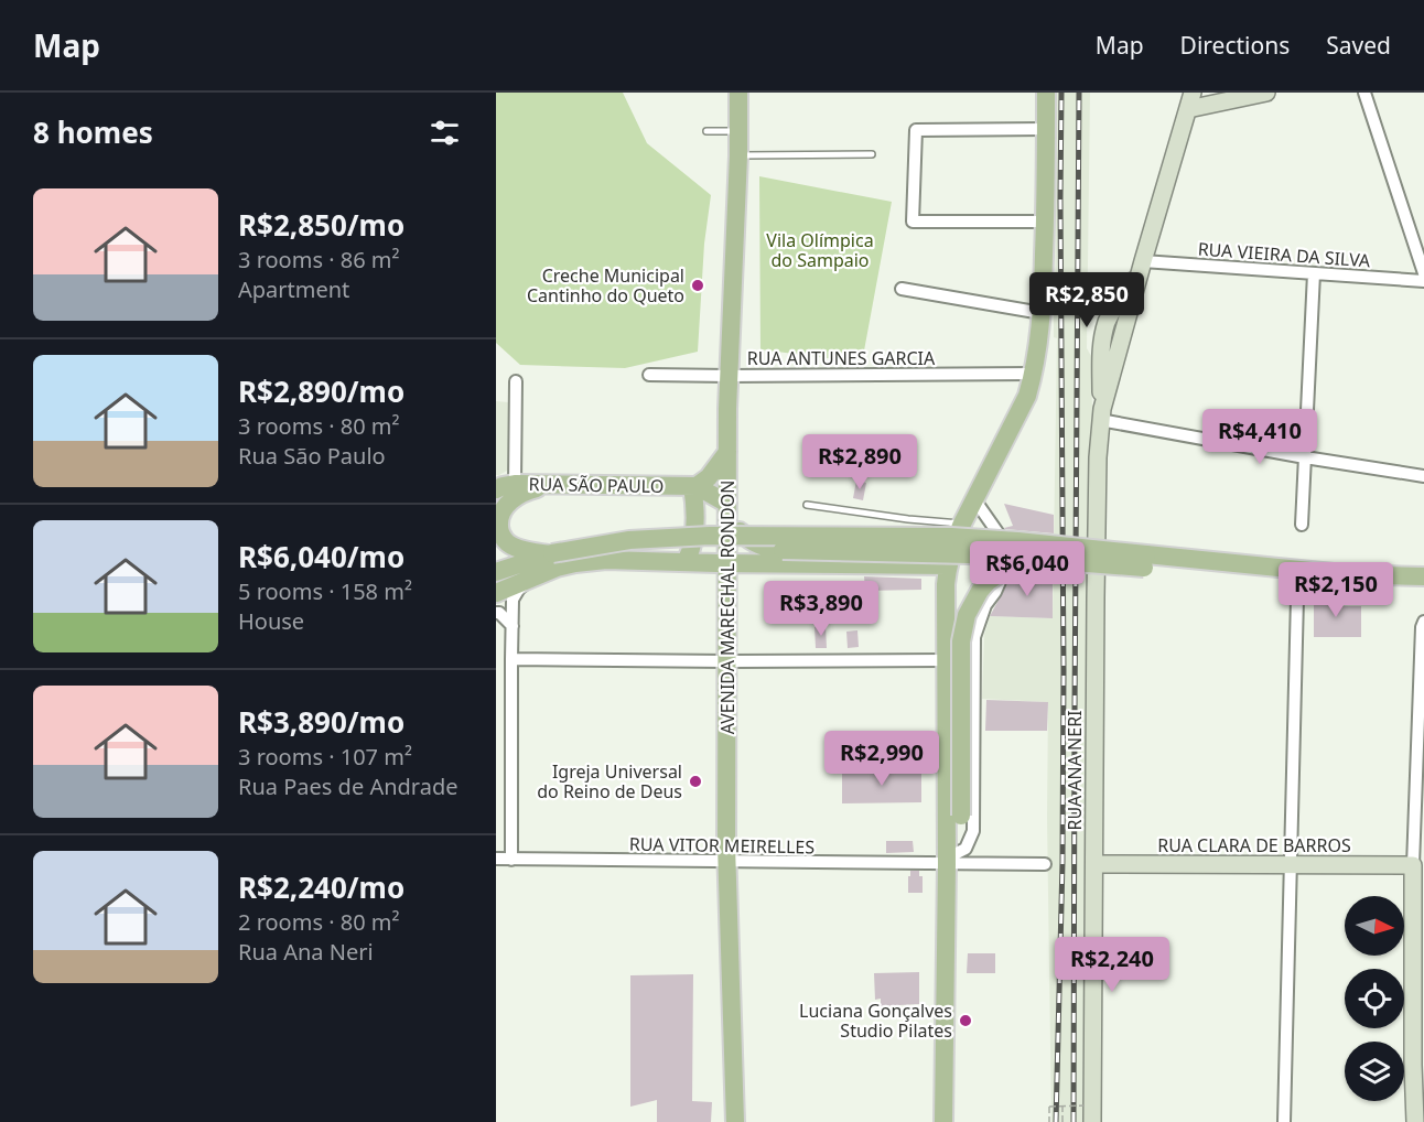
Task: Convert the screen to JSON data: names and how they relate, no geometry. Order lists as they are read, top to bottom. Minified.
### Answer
{"streets":{"main road":["RUA SÃO PAULO","AVENIDA MARECHAL RONDON","RUA ANA NERI","RUA CLARA DE BARROS"],"street":["RUA VIEIRA DA SILVA","RUA ANTUNES GARCIA","RUA VITOR MEIRELLES"]},"crossings":[["RUA VIEIRA DA SILVA","RUA ANA NERI"],["RUA ANTUNES GARCIA","AVENIDA MARECHAL RONDON"],["RUA SÃO PAULO","AVENIDA MARECHAL RONDON"],["AVENIDA MARECHAL RONDON","RUA VITOR MEIRELLES"],["RUA ANA NERI","RUA CLARA DE BARROS"]],"parks":["Vila Olímpica do Sampaio"],"places":["Creche Municipal Cantinho do Queto","Igreja Universal do Reino de Deus","Luciana Gonçalves Studio Pilates"],"north":"right","page":{"header":"Map","nav":["Map","Directions","Saved"],"heading":"8 homes","list":[{"name":"R$2,850/mo","note":"3 rooms · 86 m² · Apartment"},{"name":"R$2,890/mo","note":"3 rooms · 80 m² · Rua São Paulo"},{"name":"R$6,040/mo","note":"5 rooms · 158 m² · House"},{"name":"R$3,890/mo","note":"3 rooms · 107 m² · Rua Paes de Andrade"},{"name":"R$2,240/mo","note":"2 rooms · 80 m² · Rua Ana Neri"}],"price":["R$2,850","R$4,410","R$2,890","R$6,040","R$2,150","R$3,890","R$2,990","R$2,240"]}}
